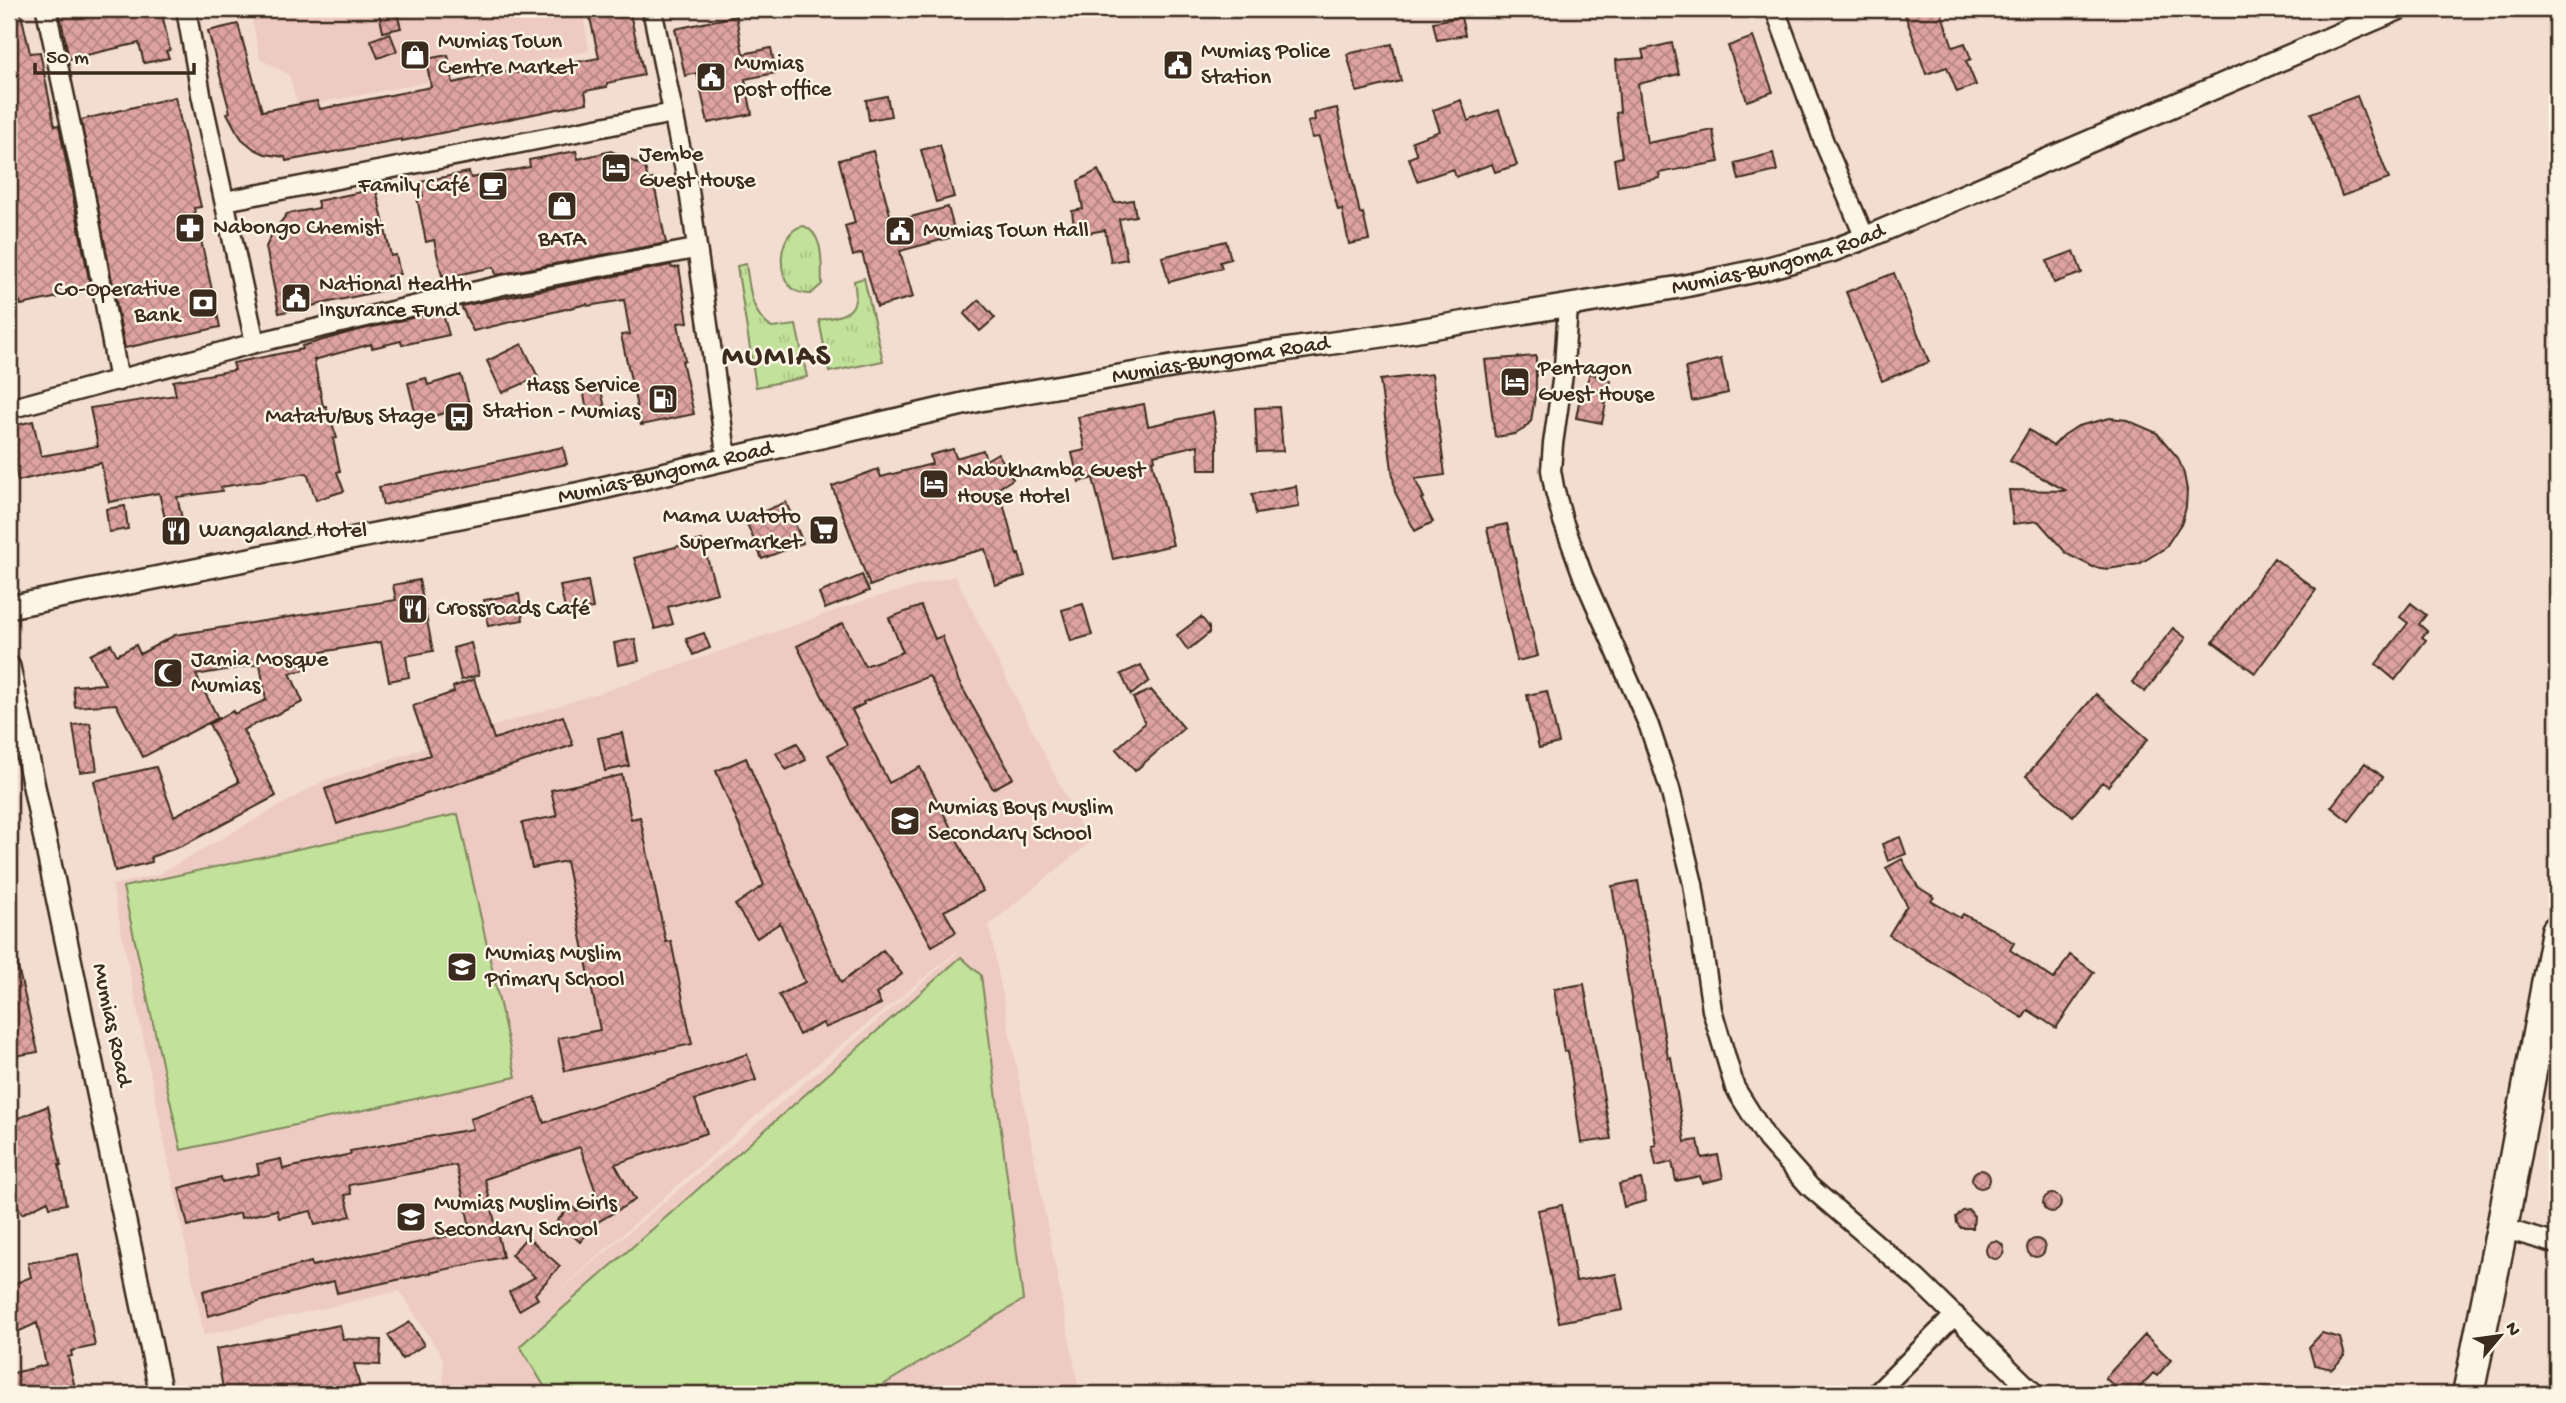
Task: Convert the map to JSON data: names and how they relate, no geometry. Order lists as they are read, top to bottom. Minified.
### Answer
{"streets":{"street":["Mumias-Bungoma Road","Mumias Road"]},"districts":["MUMIAS"],"places":{"shop":["Mumias Town Centre Market","BATA"],"public building":["Mumias Police Station","Mumias post office","Mumias Town Hall","National Health Insurance Fund"],"hotel":["Jembe Guest House","Pentagon Guest House","Nabukhamba Guest House Hotel"],"cafe":["Family Café"],"pharmacy":["Nabongo Chemist"],"bank":["Co-Operative Bank"],"fuel station":["Hass Service Station - Mumias"],"bus stop":["Matatu/Bus Stage"],"supermarket":["Mama Watoto Supermarket"],"restaurant":["Wangaland Hotel","Crossroads Café"],"mosque":["Jamia Mosque Mumias"],"school or university":["Mumias Boys Muslim Secondary School","Mumias Muslim Primary School","Mumias Muslim Girls Secondary School"]},"scale_bar":"50 m","north":"top right"}
